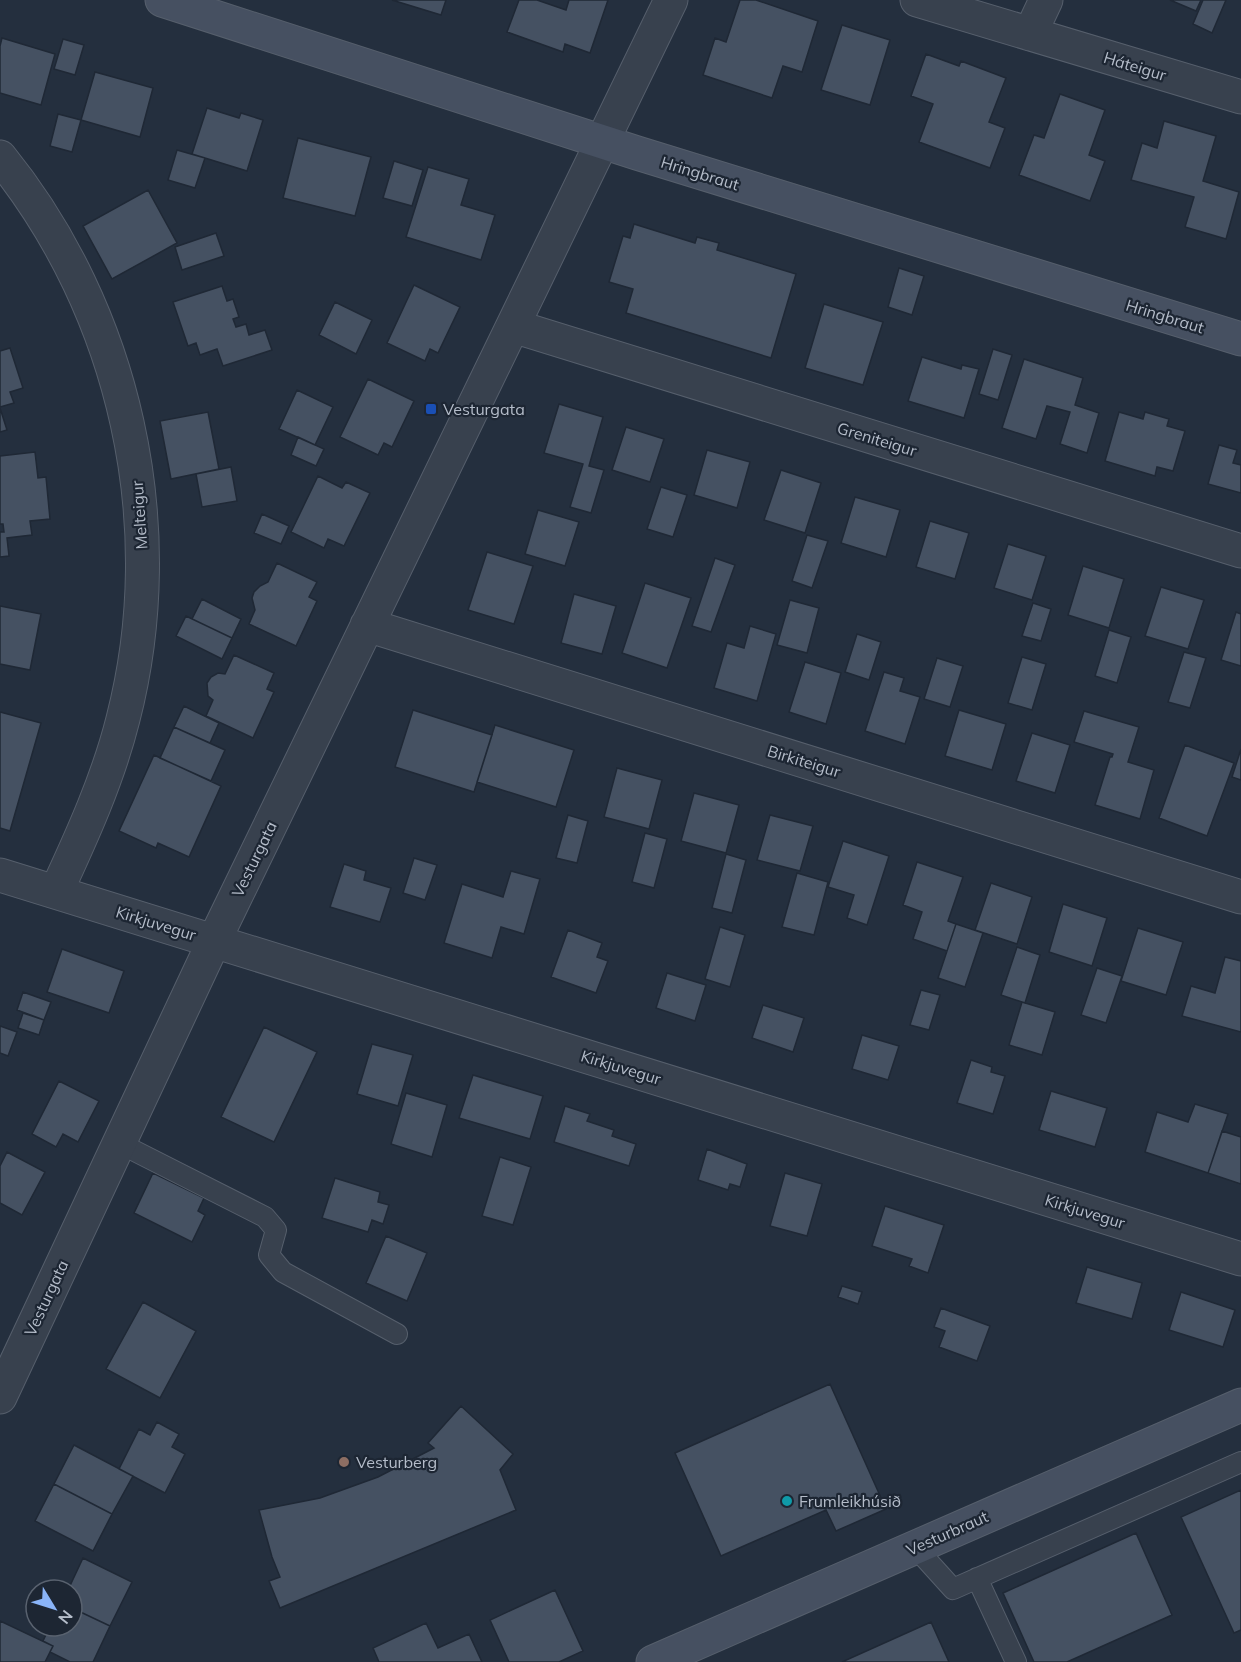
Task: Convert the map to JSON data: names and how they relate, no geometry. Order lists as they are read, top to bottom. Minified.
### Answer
{"streets":{"main road":["Hringbraut","Vesturbraut"],"street":["Háteigur","Greniteigur","Melteigur","Birkiteigur","Vesturgata","Kirkjuvegur"]},"crossings":[["Hringbraut","Vesturgata"],["Greniteigur","Vesturgata"],["Melteigur","Kirkjuvegur"],["Birkiteigur","Vesturgata"],["Vesturgata","Kirkjuvegur"]],"places":{"transit":["Vesturgata"],"other":["Vesturberg","Frumleikhúsið"]},"north":"bottom right"}
